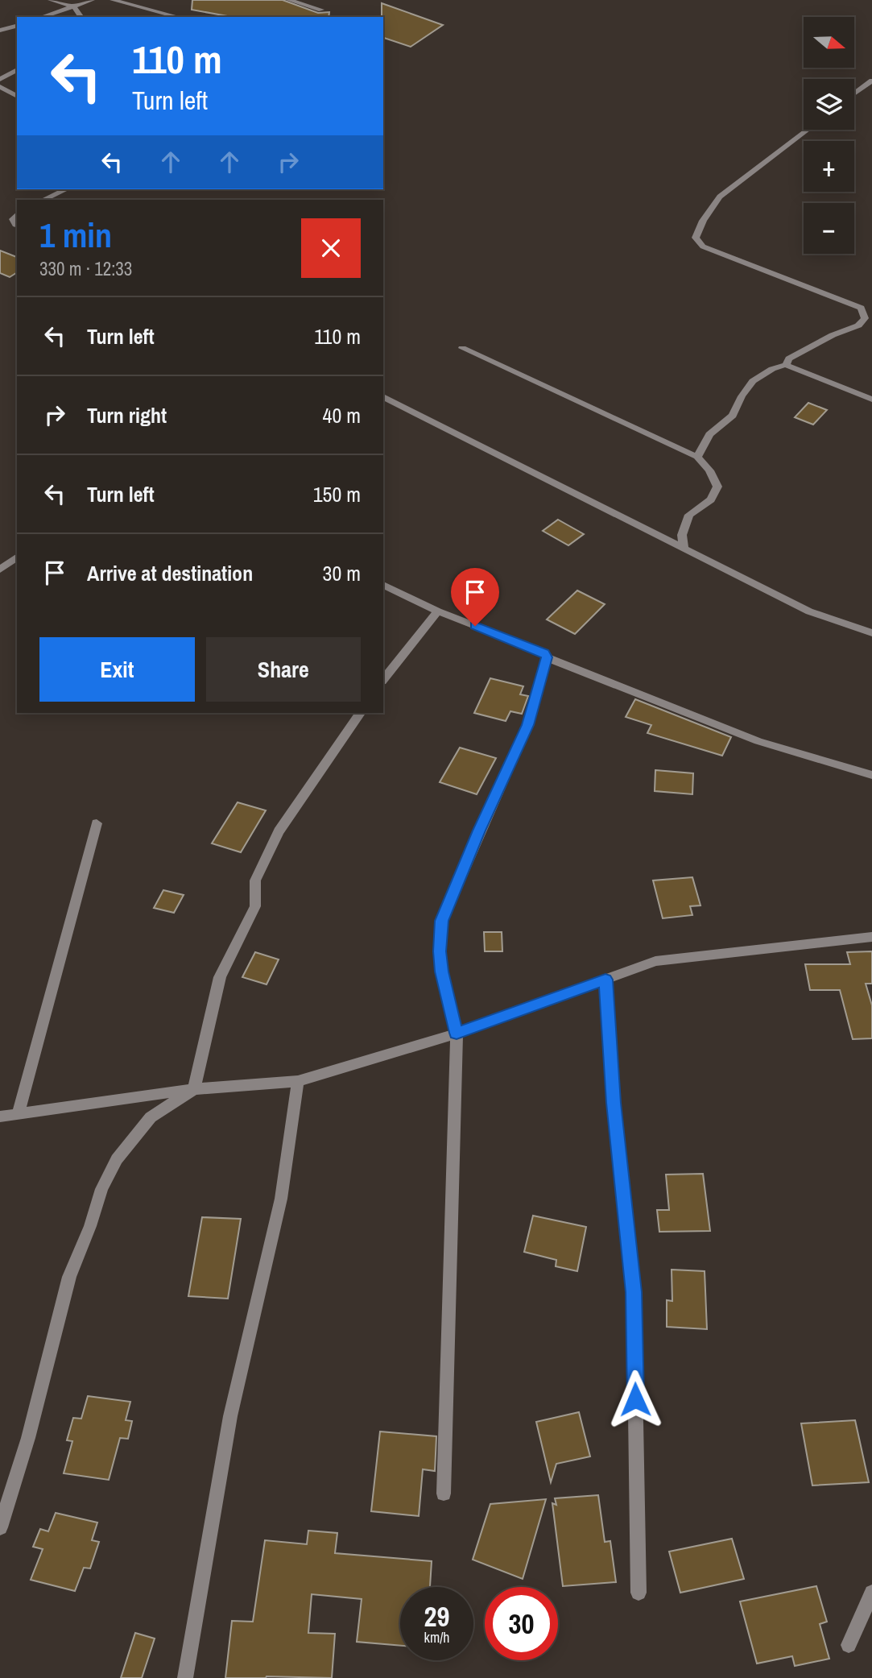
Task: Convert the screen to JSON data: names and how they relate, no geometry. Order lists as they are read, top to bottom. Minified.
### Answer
{"north":"right","page":{"map_buttons":["+","−"],"turn":["110 m","Turn left"],"heading":["1 min","330 m · 12:33"],"list":[{"name":"Turn left","value":"110 m"},{"name":"Turn right","value":"40 m"},{"name":"Turn left","value":"150 m"},{"name":"Arrive at destination","value":"30 m"}],"buttons":["Exit","Share"],"speed":"29 km/h","limit":"30"}}
